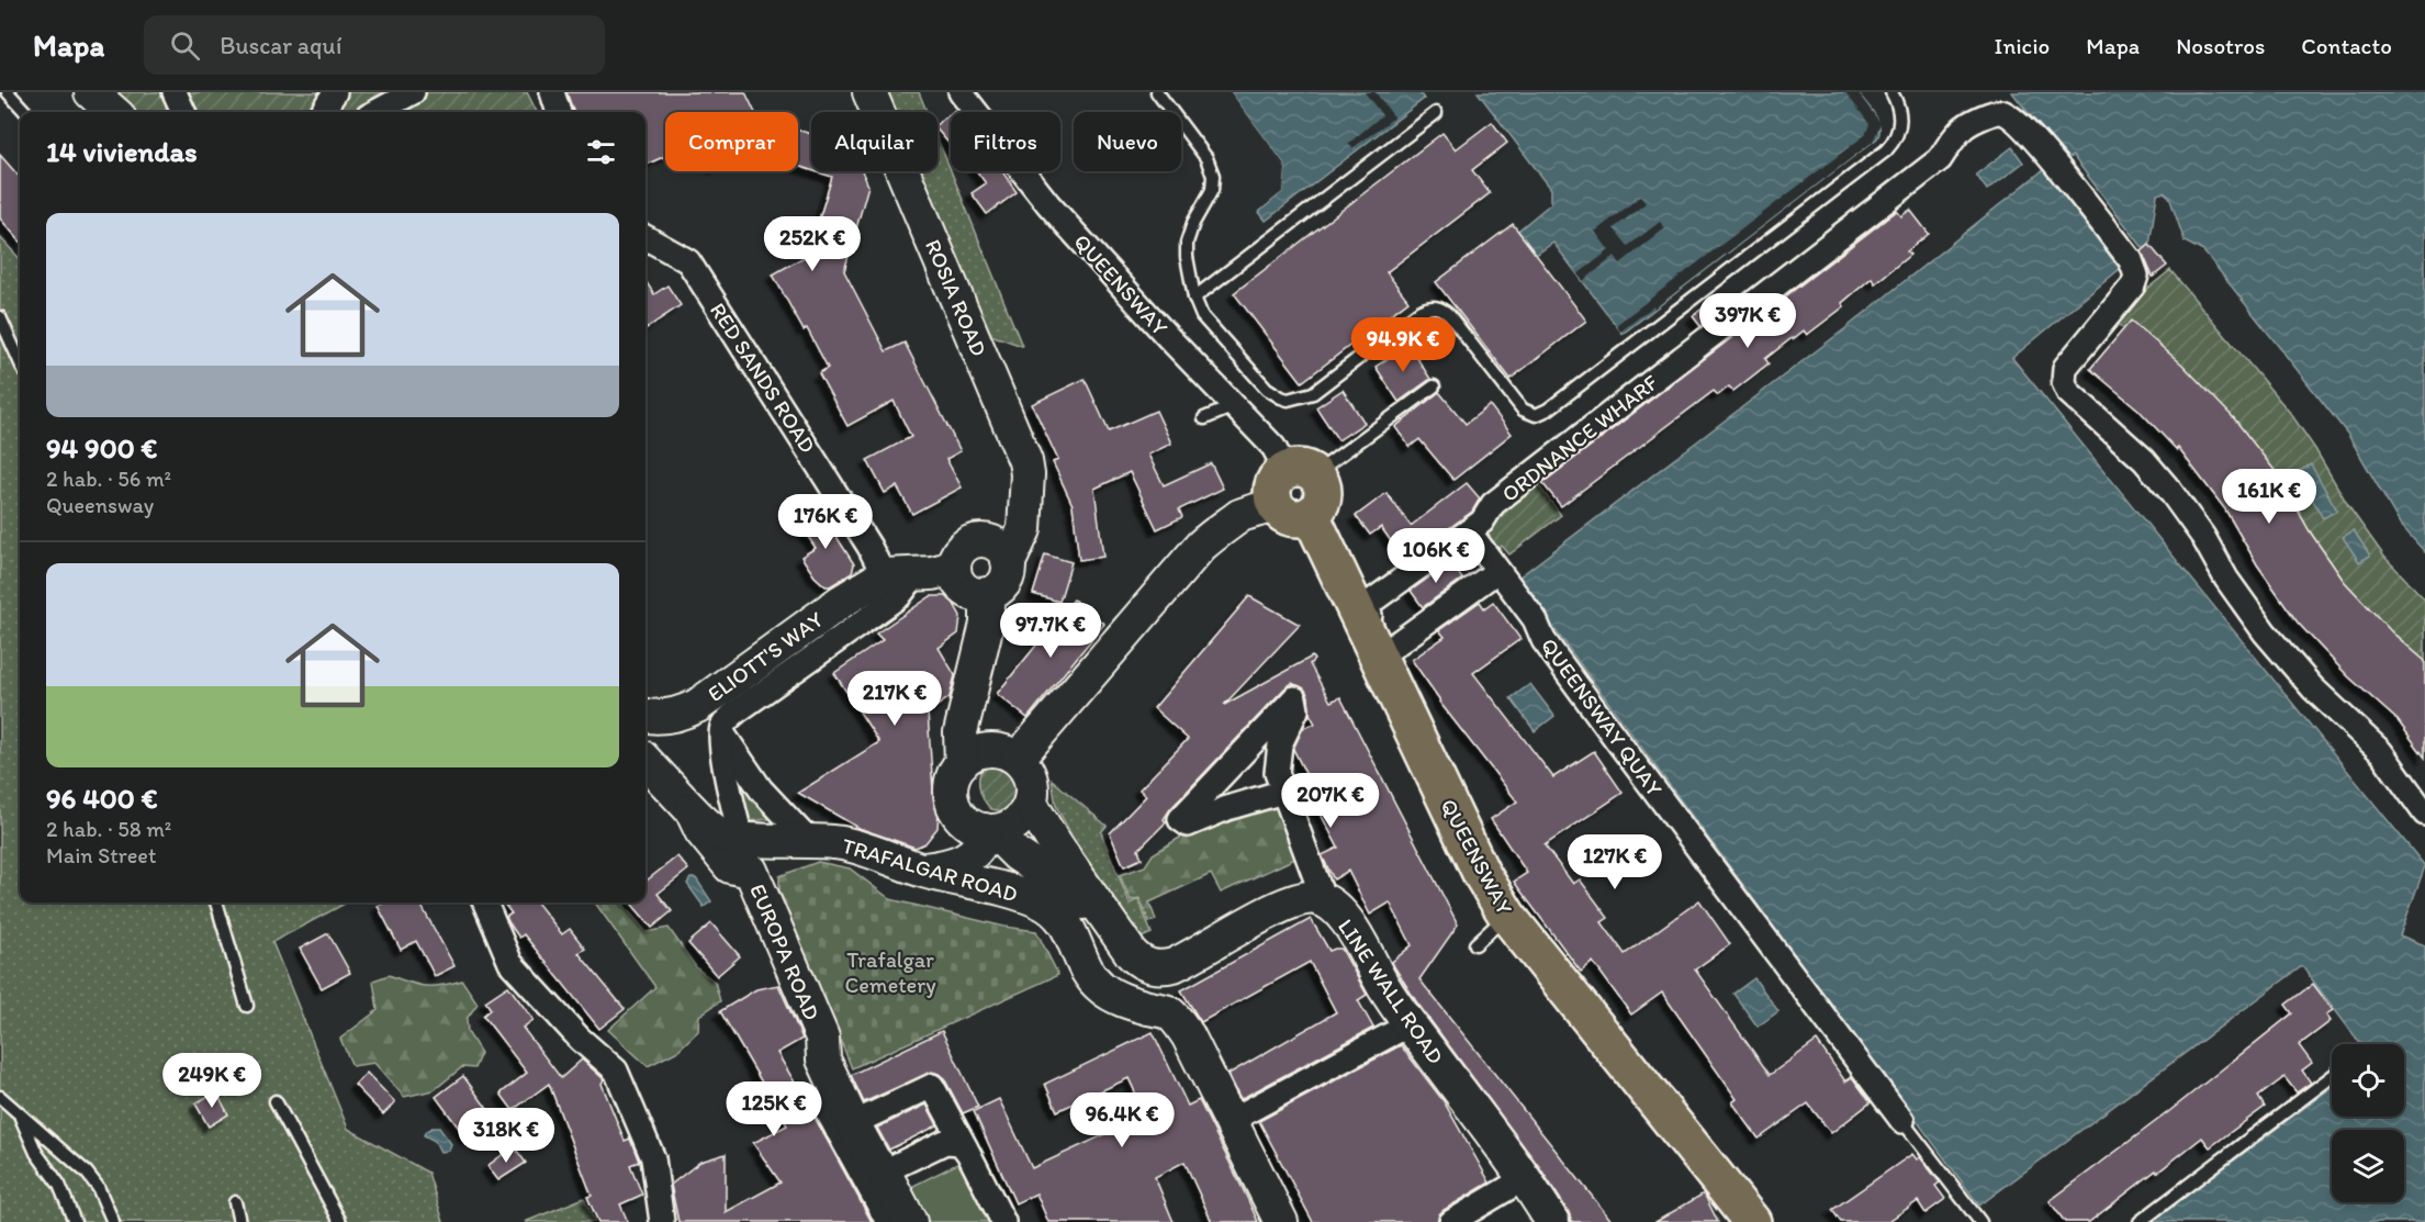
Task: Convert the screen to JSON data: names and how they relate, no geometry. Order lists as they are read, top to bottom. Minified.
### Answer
{"streets":{"main road":["QUEENSWAY","ROSIA ROAD","ELIOTT'S WAY","TRAFALGAR ROAD","EUROPA ROAD","LINE WALL ROAD"],"street":["RED SANDS ROAD","ORDNANCE WHARF","QUEENSWAY QUAY"]},"crossings":[["QUEENSWAY","ORDNANCE WHARF"],["RED SANDS ROAD","ELIOTT'S WAY"],["ORDNANCE WHARF","QUEENSWAY QUAY"],["TRAFALGAR ROAD","EUROPA ROAD"]],"parks":["Trafalgar Cemetery"],"page":{"header":"Mapa","search":"Buscar aquí","nav":["Inicio","Mapa","Nosotros","Contacto"],"chip":["Comprar","Alquilar","Filtros","Nuevo"],"heading":"14 viviendas","list":[{"name":"94 900 €","note":"2 hab. · 56 m² · Queensway"},{"name":"96 400 €","note":"2 hab. · 58 m² · Main Street"}],"price":["252K €","397K €","94.9K €","161K €","176K €","106K €","97.7K €","217K €","207K €","127K €","249K €","125K €","96.4K €","318K €"]}}
